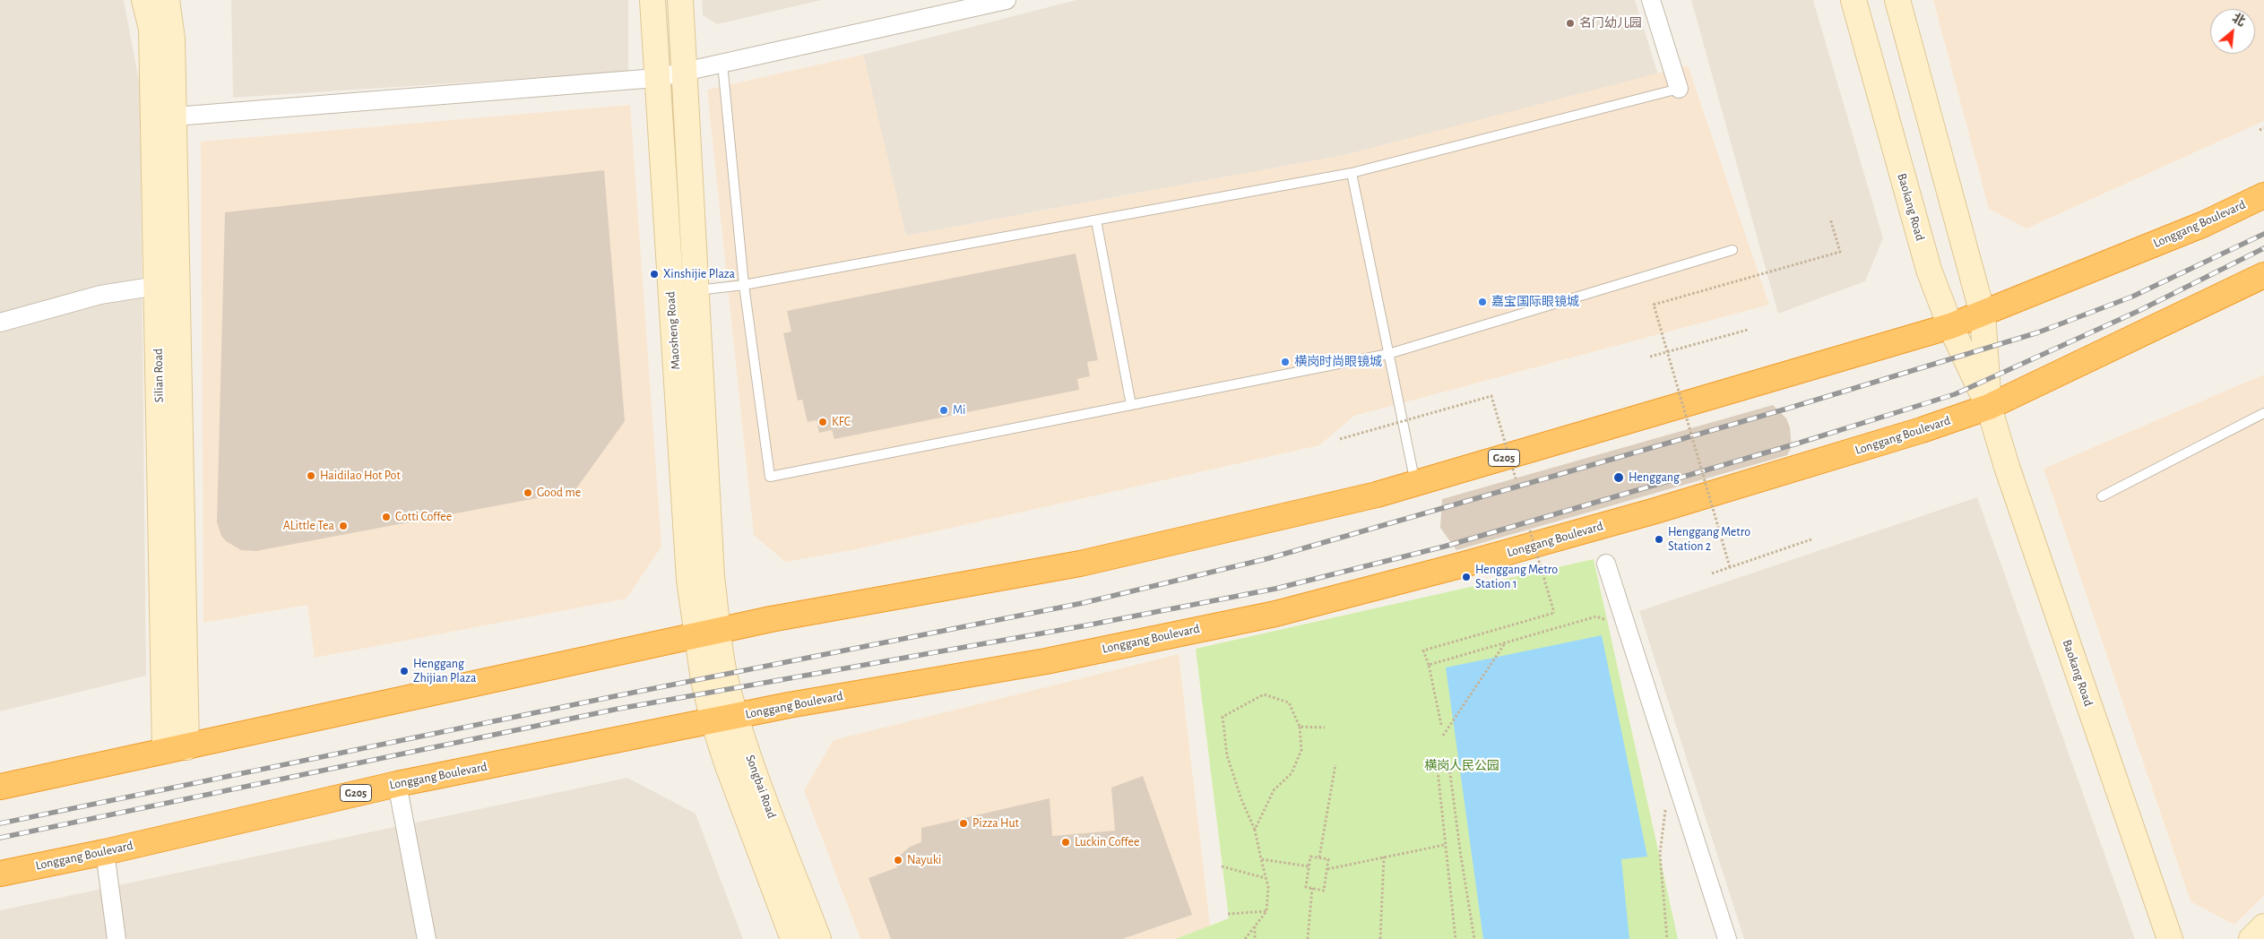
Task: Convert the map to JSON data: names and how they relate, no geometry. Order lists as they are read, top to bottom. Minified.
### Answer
{"streets":{"highway":["Longgang Boulevard","G205"],"street":["Baokang Road","Maosheng Road","Silian Road","Songbai Road"]},"crossings":[["Baokang Road","Longgang Boulevard"],["Longgang Boulevard","Maosheng Road"],["Longgang Boulevard","Silian Road"],["Longgang Boulevard","Songbai Road"],["Maosheng Road","Songbai Road"]],"parks":["横岗人民公园"],"places":["名门幼儿园","Xinshijie Plaza","嘉宝国际眼镜城","横岗时尚眼镜城","Mi","KFC","Haidilao Hot Pot","Henggang","Good me","Cotti Coffee","ALittle Tea","Henggang Metro Station 2","Henggang Metro Station 1","Henggang Zhijian Plaza","Pizza Hut","Luckin Coffee","Nayuki"],"north":"top right"}
